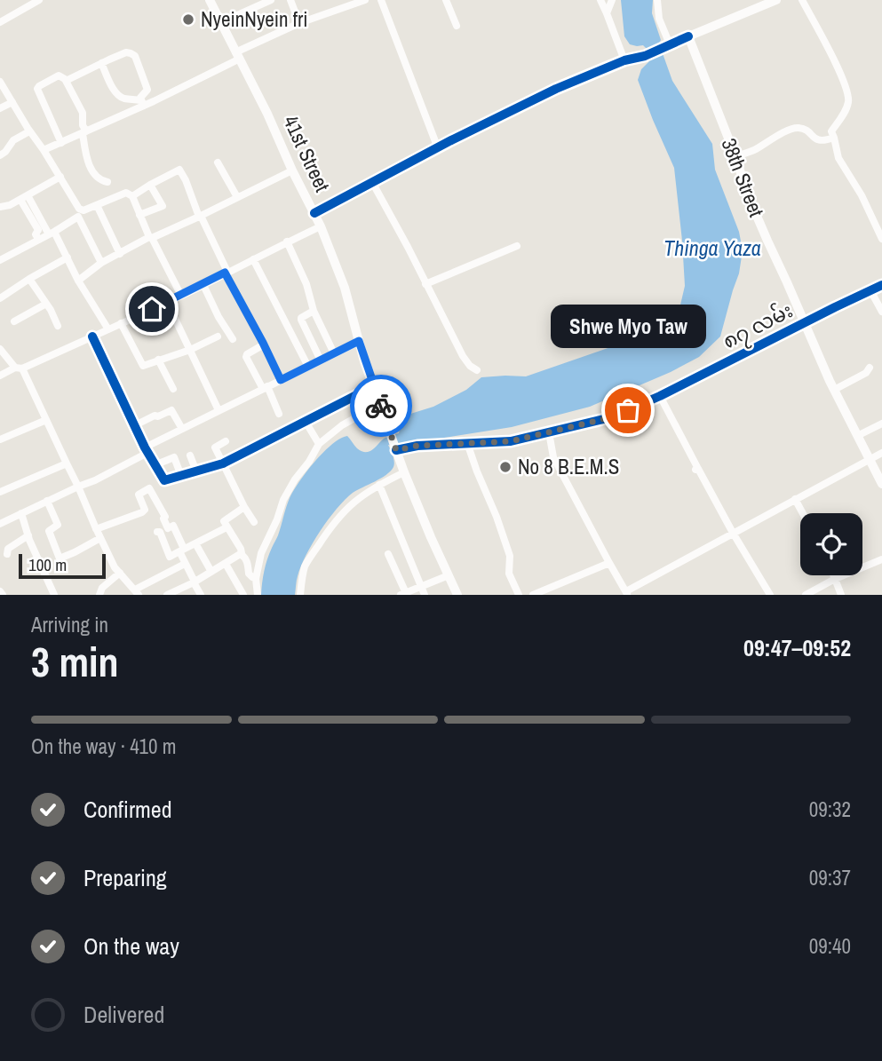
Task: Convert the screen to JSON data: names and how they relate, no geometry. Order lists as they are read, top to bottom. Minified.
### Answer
{"streets":{"main road":["41st Street","38th Street"],"street":["၈၇ လမ်း"]},"crossings":[["41st Street","၈၇ လမ်း"],["38th Street","၈၇ လမ်း"]],"water":["Thinga Yaza"],"places":["NyeinNyein fri","Shwe Myo Taw","No 8 B.E.M.S"],"scale_bar":"100 m","page":{"bubble":"Shwe Myo Taw","scale":"100 m","heading":["3 min","Arriving in","09:47–09:52"],"bar":"On the way · 410 m","list":[["Confirmed","09:32"],["Preparing","09:37"],["On the way","09:40"],"Delivered"]}}
